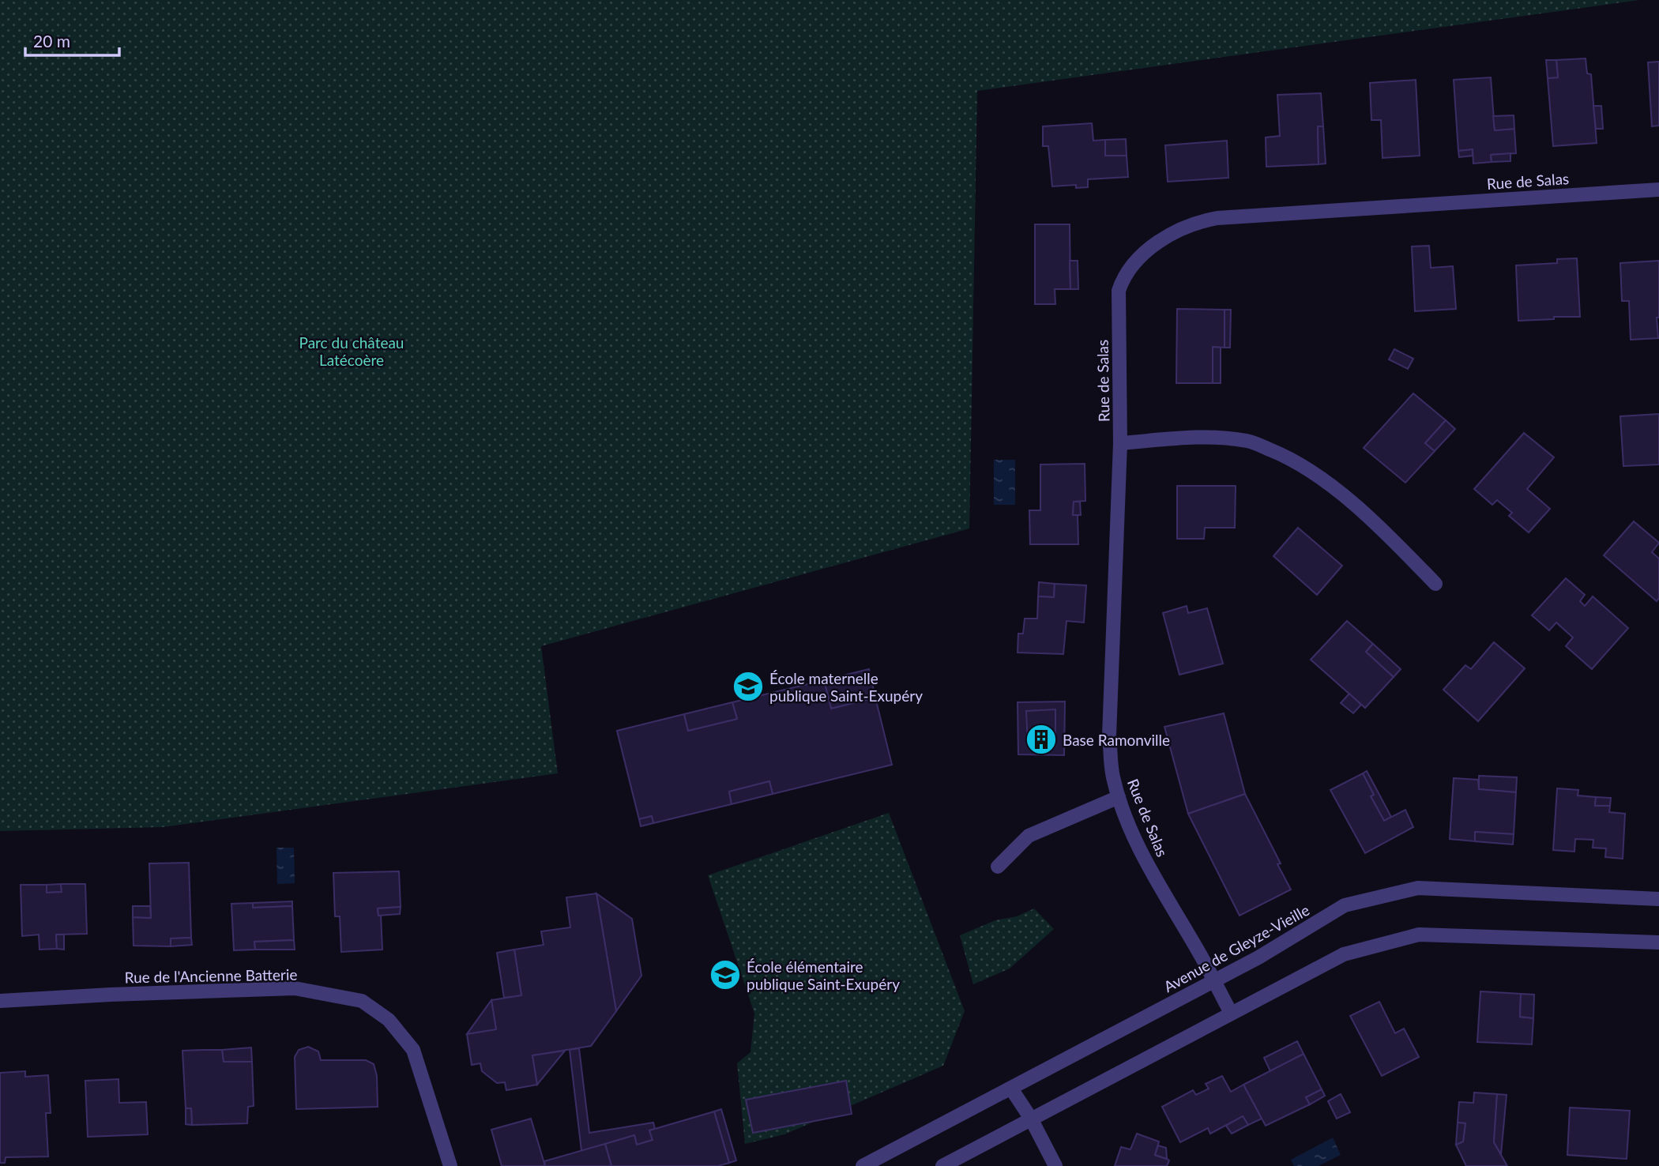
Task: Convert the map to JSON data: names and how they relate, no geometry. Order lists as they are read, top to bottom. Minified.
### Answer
{"streets":{"street":["Rue de Salas","Avenue de Gleyze-Vieille","Rue de l'Ancienne Batterie"]},"crossings":[["Rue de Salas","Avenue de Gleyze-Vieille"]],"parks":["Parc du château Latécoère"],"places":{"school or university":["École maternelle publique Saint-Exupéry","École élémentaire publique Saint-Exupéry"],"building":["Base Ramonville"]},"scale_bar":"20 m"}
